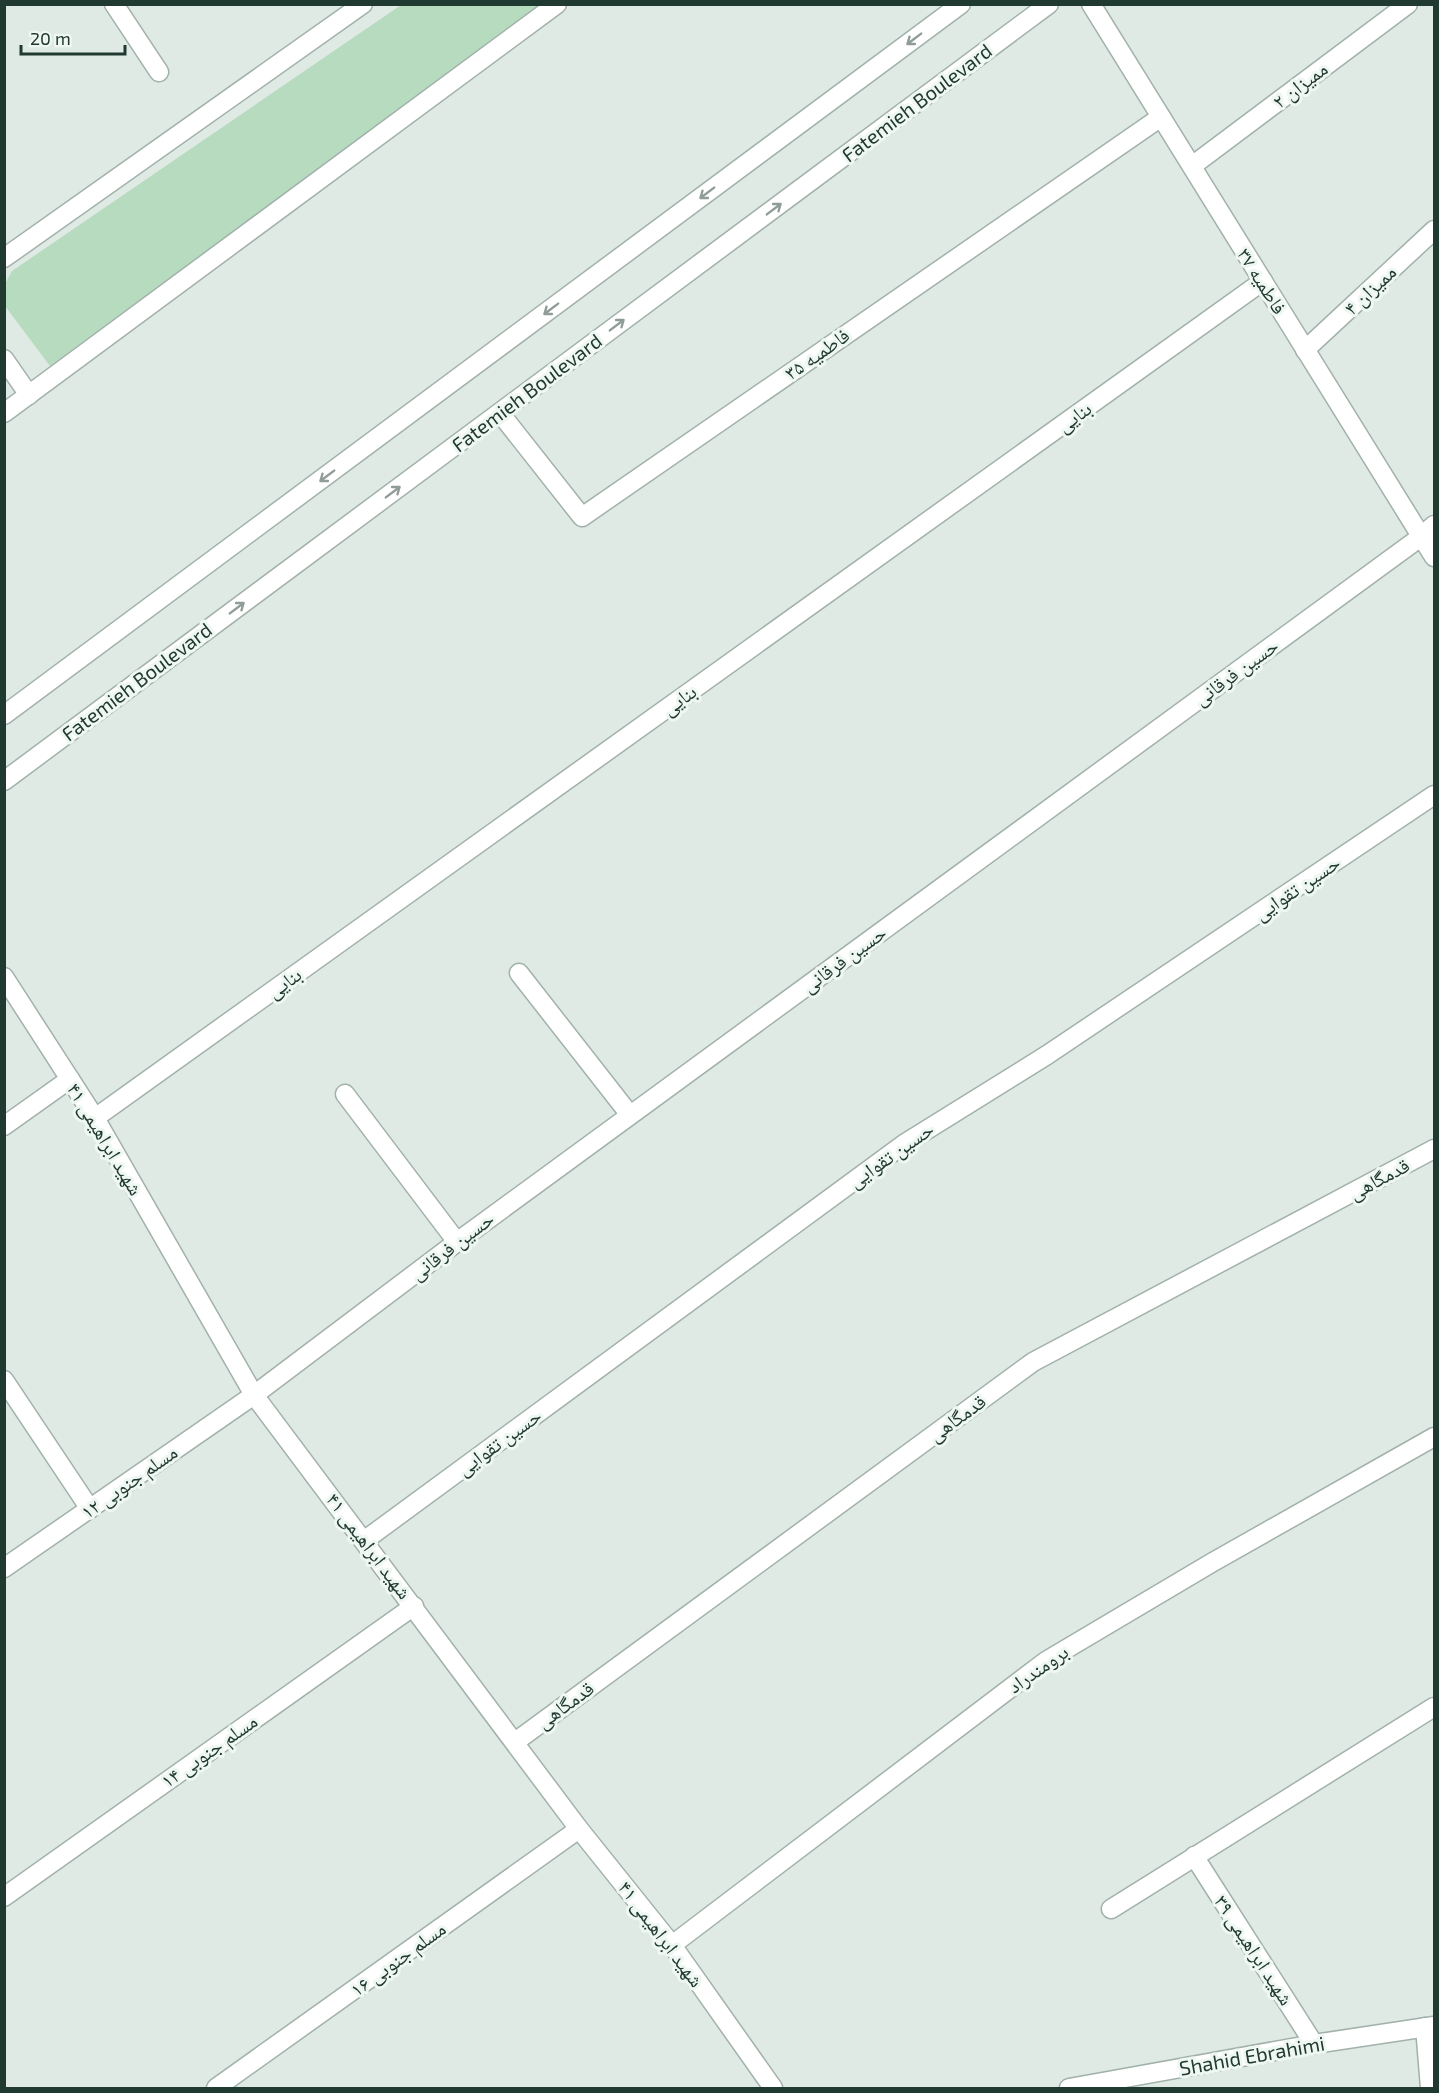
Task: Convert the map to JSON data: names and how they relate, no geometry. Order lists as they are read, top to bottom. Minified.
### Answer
{"streets":{"street":["ممیزان ۲","Fatemieh Boulevard","فاطمیه ۳۷","ممیزان ۴","فاطمیه ۳۵","بنایی","حسین فرقانی","حسین تقوایی","شهید ابراهیمی ۴۱","قدمگاهی","مسلم جنوبی ۱۲","برومندراد","مسلم جنوبی ۱۴","شهید ابراهیمی ۳۹","مسلم جنوبی ۱۶","Shahid Ebrahimi"]},"crossings":[["ممیزان ۲","فاطمیه ۳۷"],["Fatemieh Boulevard","فاطمیه ۳۵"],["فاطمیه ۳۷","ممیزان ۴"],["فاطمیه ۳۷","فاطمیه ۳۵"],["فاطمیه ۳۷","بنایی"],["فاطمیه ۳۷","حسین فرقانی"],["بنایی","شهید ابراهیمی ۴۱"],["حسین فرقانی","شهید ابراهیمی ۴۱"],["حسین فرقانی","مسلم جنوبی ۱۲"],["حسین تقوایی","شهید ابراهیمی ۴۱"],["شهید ابراهیمی ۴۱","قدمگاهی"],["شهید ابراهیمی ۴۱","مسلم جنوبی ۱۲"],["شهید ابراهیمی ۴۱","برومندراد"],["شهید ابراهیمی ۴۱","مسلم جنوبی ۱۴"],["شهید ابراهیمی ۴۱","مسلم جنوبی ۱۶"],["شهید ابراهیمی ۳۹","Shahid Ebrahimi"]],"scale_bar":"20 m"}
